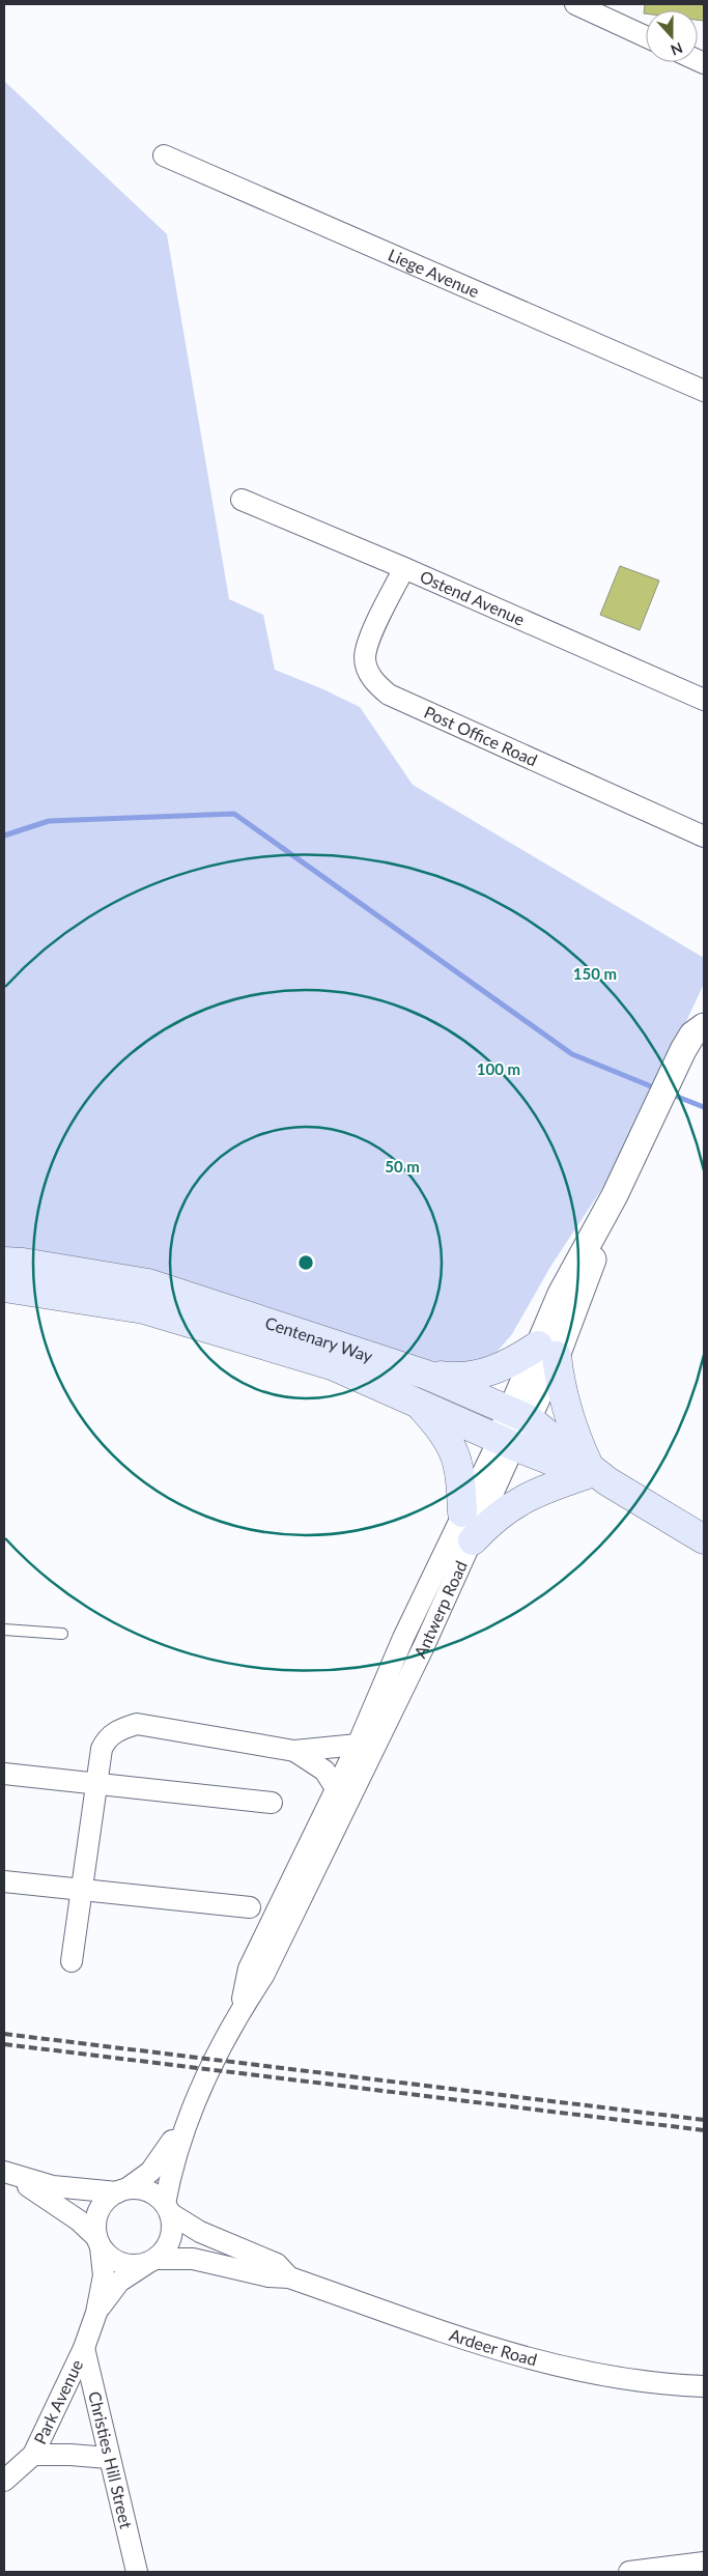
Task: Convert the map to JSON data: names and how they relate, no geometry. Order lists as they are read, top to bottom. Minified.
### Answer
{"streets":{"main road":["Centenary Way"],"street":["Liege Avenue","Ostend Avenue","Post Office Road","Antwerp Road","Ardeer Road","Park Avenue","Christies Hill Street"]},"crossings":[["Ostend Avenue","Post Office Road"],["Centenary Way","Antwerp Road"],["Antwerp Road","Ardeer Road"],["Antwerp Road","Park Avenue"],["Ardeer Road","Park Avenue"],["Park Avenue","Christies Hill Street"]],"north":"bottom","rings":["150 m","100 m","50 m"]}
